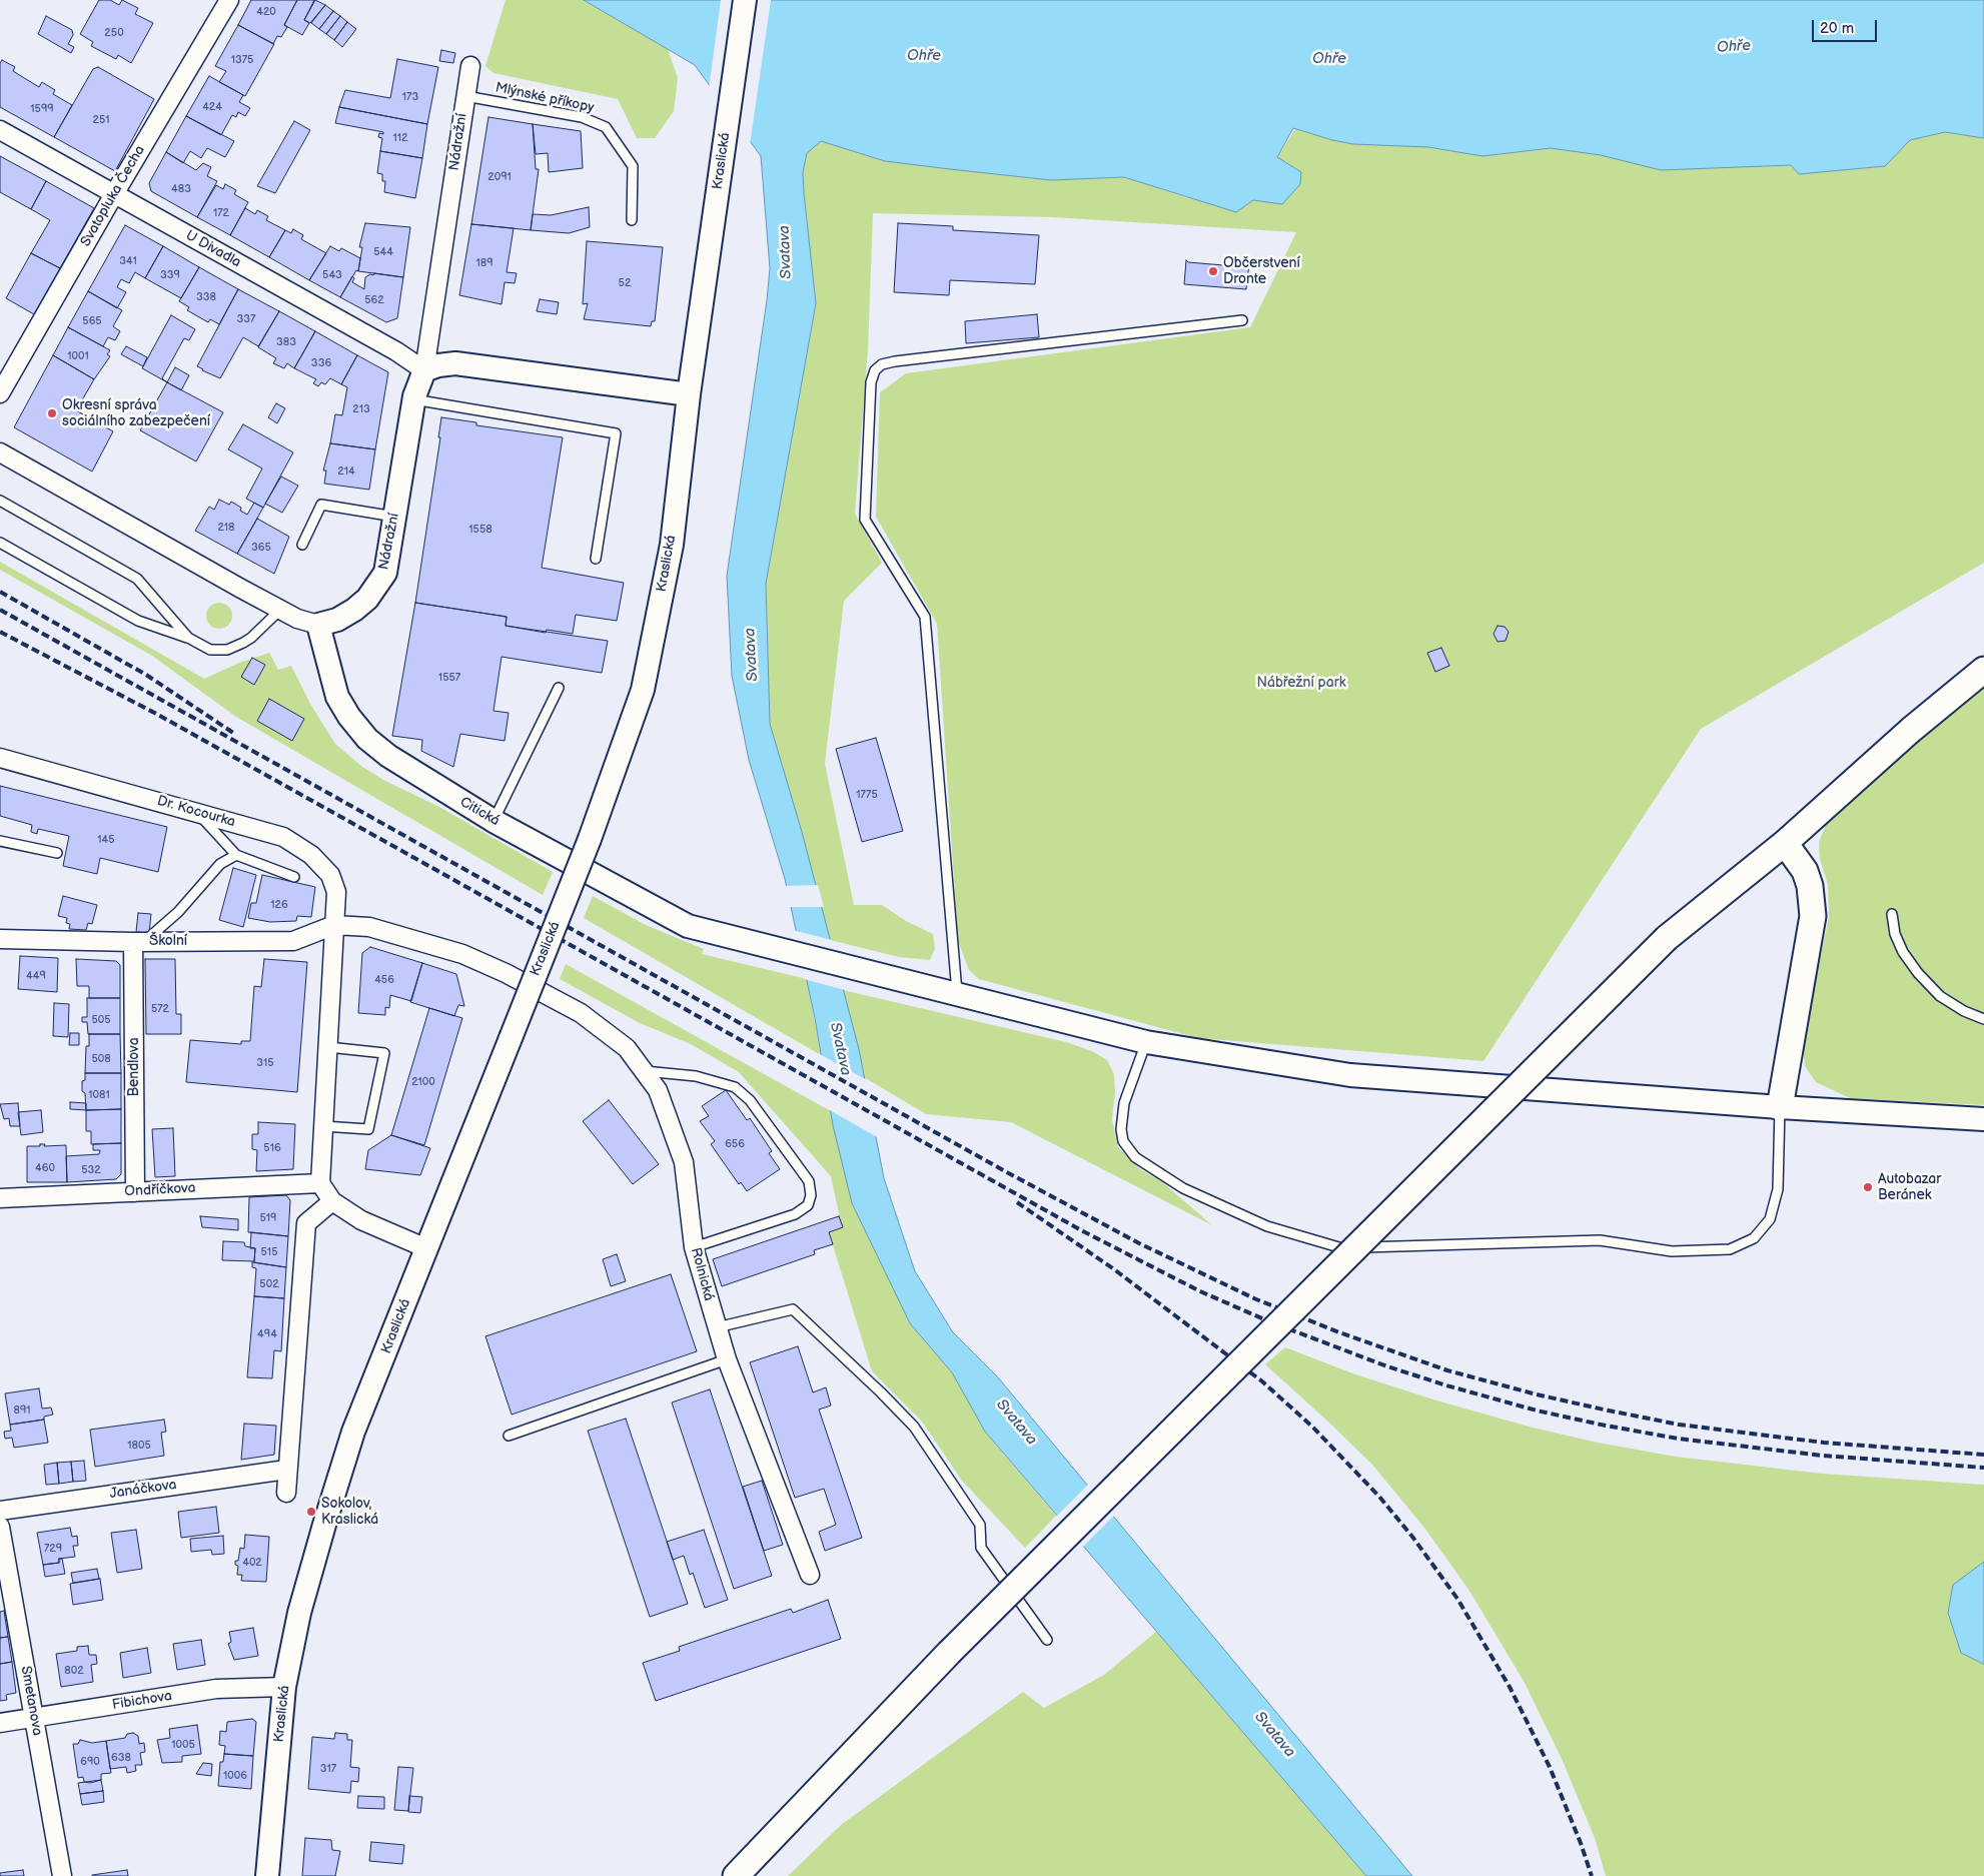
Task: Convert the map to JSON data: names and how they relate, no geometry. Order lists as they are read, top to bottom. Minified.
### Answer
{"streets":{"street":["Nádražní","Kraslická","Svatopluka Čecha","U Divadla","Dr. Kocourka","Citická","Školní","Bendlova","Ondříčkova","Rolnická","Janáčkova","Smetanova","Fibichova"],"lane":["Mlýnské příkopy"]},"crossings":[["Mlýnské příkopy","Nádražní"],["Nádražní","U Divadla"],["Nádražní","Citická"],["Kraslická","Fibichova"],["Svatopluka Čecha","U Divadla"],["Dr. Kocourka","Školní"],["Dr. Kocourka","Ondříčkova"],["Dr. Kocourka","Rolnická"],["Školní","Bendlova"],["Školní","Rolnická"],["Bendlova","Ondříčkova"],["Smetanova","Fibichova"]],"water":["Ohře","Svatava"],"parks":["Nábřežní park"],"places":["Občerstvení Dronte","Okresní správa sociálního zabezpečení","Autobazar Beránek","Sokolov, Kraslická"],"house_numbers":["420","250","1375","173","424","1599","251","112","2091","483","172","544","341","189","339","543","52","338","562","337","565","383","1001","336","213","214","218","1558","365","1557","1775","145","126","449","456","572","505","508","315","2100","1081","656","516","460","532","519","515","502","494","891","1805","729","402","802","1005","638","690","317","1006"],"scale_bar":"20 m"}
